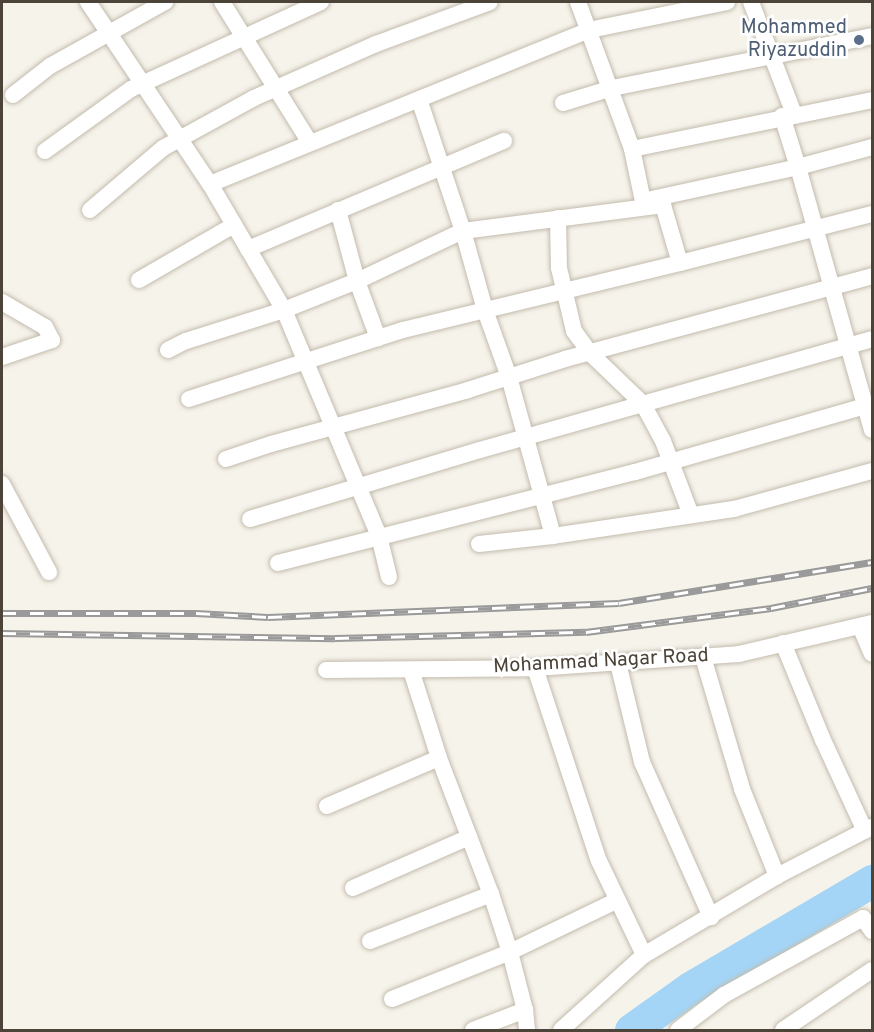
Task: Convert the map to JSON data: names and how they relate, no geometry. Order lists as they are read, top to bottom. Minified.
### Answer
{"streets":{"street":["Mohammad Nagar Road"]},"places":["Mohammed Riyazuddin"]}
